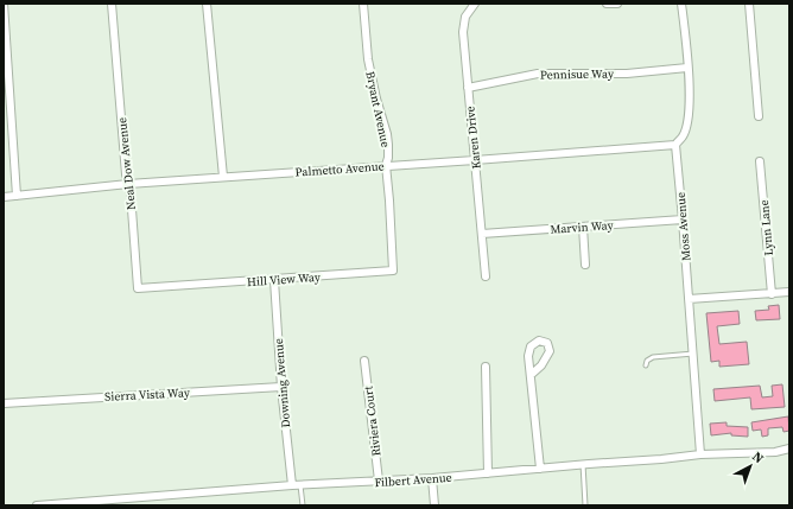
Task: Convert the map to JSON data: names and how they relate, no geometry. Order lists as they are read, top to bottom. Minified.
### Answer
{"streets":{"street":["Pennisue Way","Bryant Avenue","Karen Drive","Neal Dow Avenue","Palmetto Avenue","Marvin Way","Moss Avenue","Lynn Lane","Hill View Way","Downing Avenue","Sierra Vista Way","Riviera Court","Filbert Avenue"]},"crossings":[["Pennisue Way","Karen Drive"],["Bryant Avenue","Palmetto Avenue"],["Bryant Avenue","Hill View Way"],["Karen Drive","Palmetto Avenue"],["Karen Drive","Marvin Way"],["Neal Dow Avenue","Palmetto Avenue"],["Neal Dow Avenue","Hill View Way"],["Palmetto Avenue","Moss Avenue"],["Marvin Way","Moss Avenue"],["Moss Avenue","Filbert Avenue"],["Hill View Way","Downing Avenue"],["Downing Avenue","Sierra Vista Way"],["Downing Avenue","Filbert Avenue"],["Riviera Court","Filbert Avenue"]],"north":"top right"}
